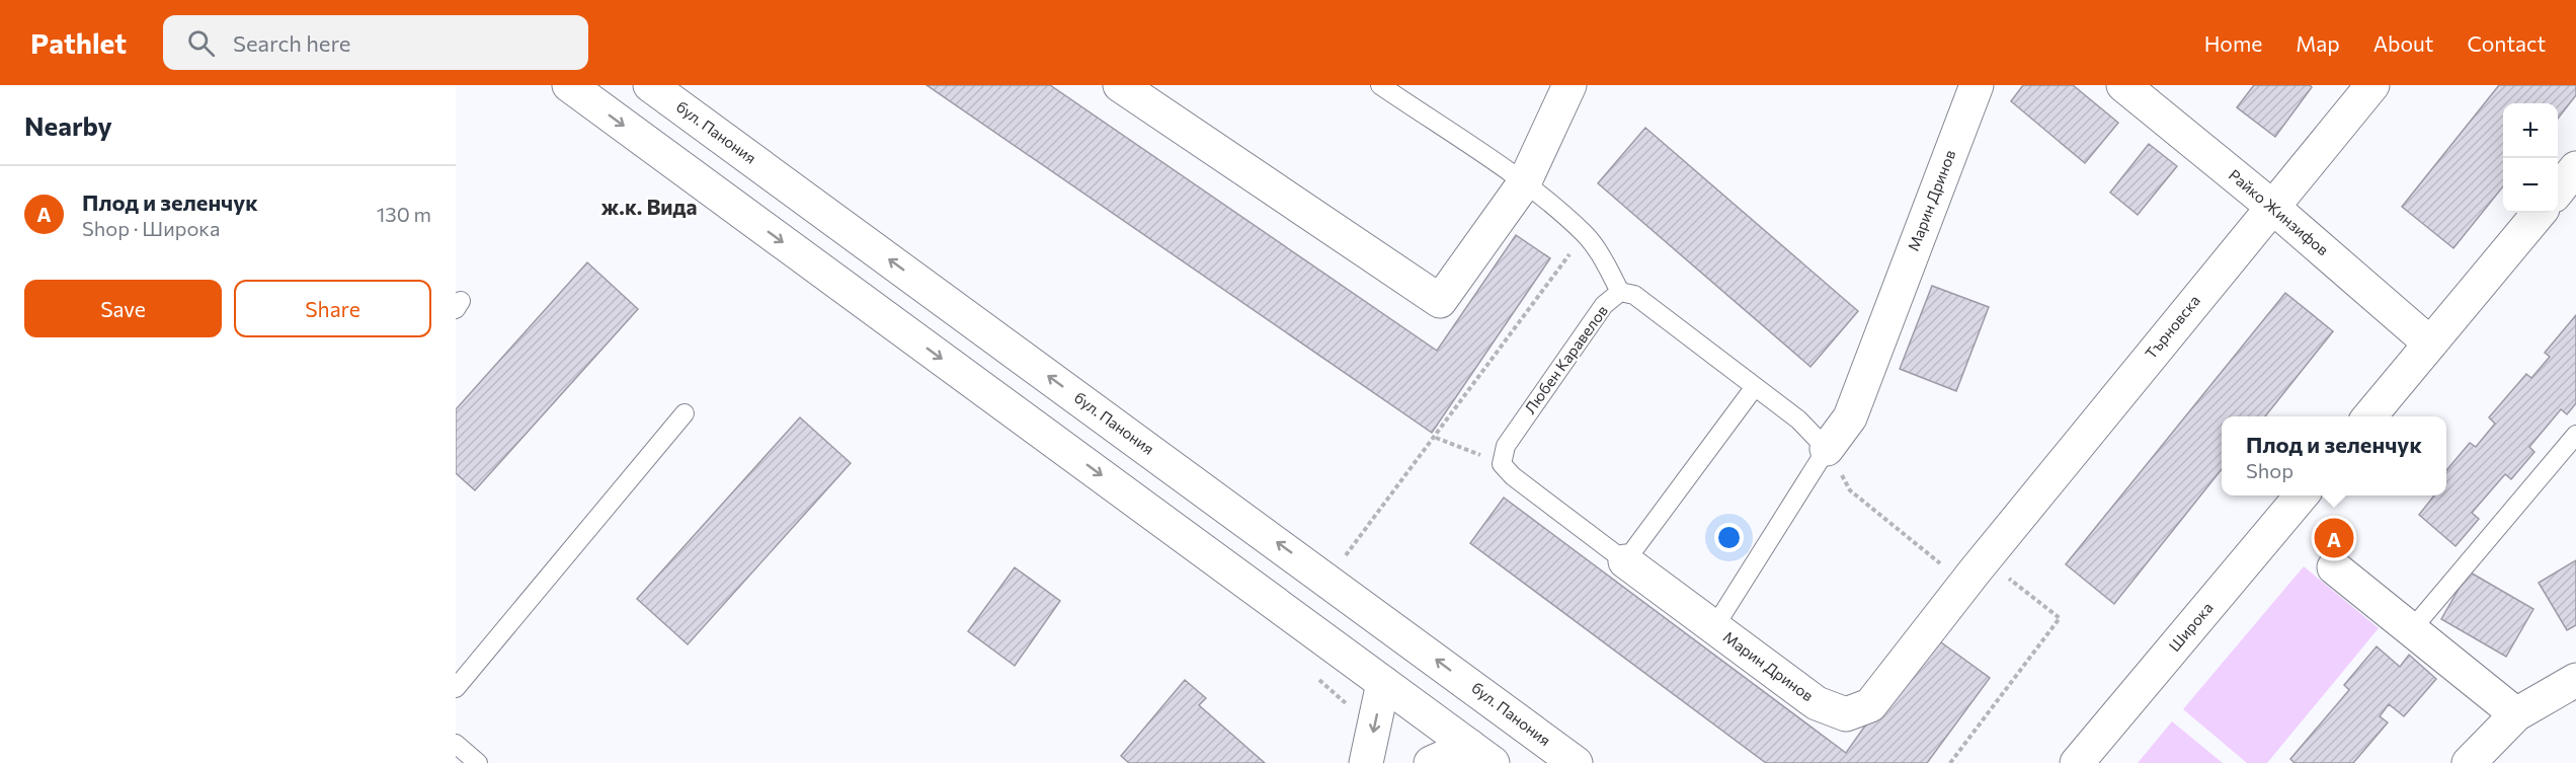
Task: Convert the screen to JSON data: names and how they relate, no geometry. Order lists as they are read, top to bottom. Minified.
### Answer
{"streets":{"street":["бул. Панония","Марин Дринов","Райко Жинзифов","Търновска","Широка"],"lane":["Любен Каравелов"]},"crossings":[["Марин Дринов","Търновска"],["Райко Жинзифов","Търновска"]],"districts":["ж.к. Вида"],"page":{"header":"Pathlet","search":"Search here","nav":["Home","Map","About","Contact"],"heading":"Nearby","map_buttons":["+","−"],"list":[{"mark":"A","name":"Плод и зеленчук","note":"Shop · Широка","value":"130 m"}],"buttons":["Save","Share"],"popup":["Плод и зеленчук","Shop"],"pins":"A"}}
